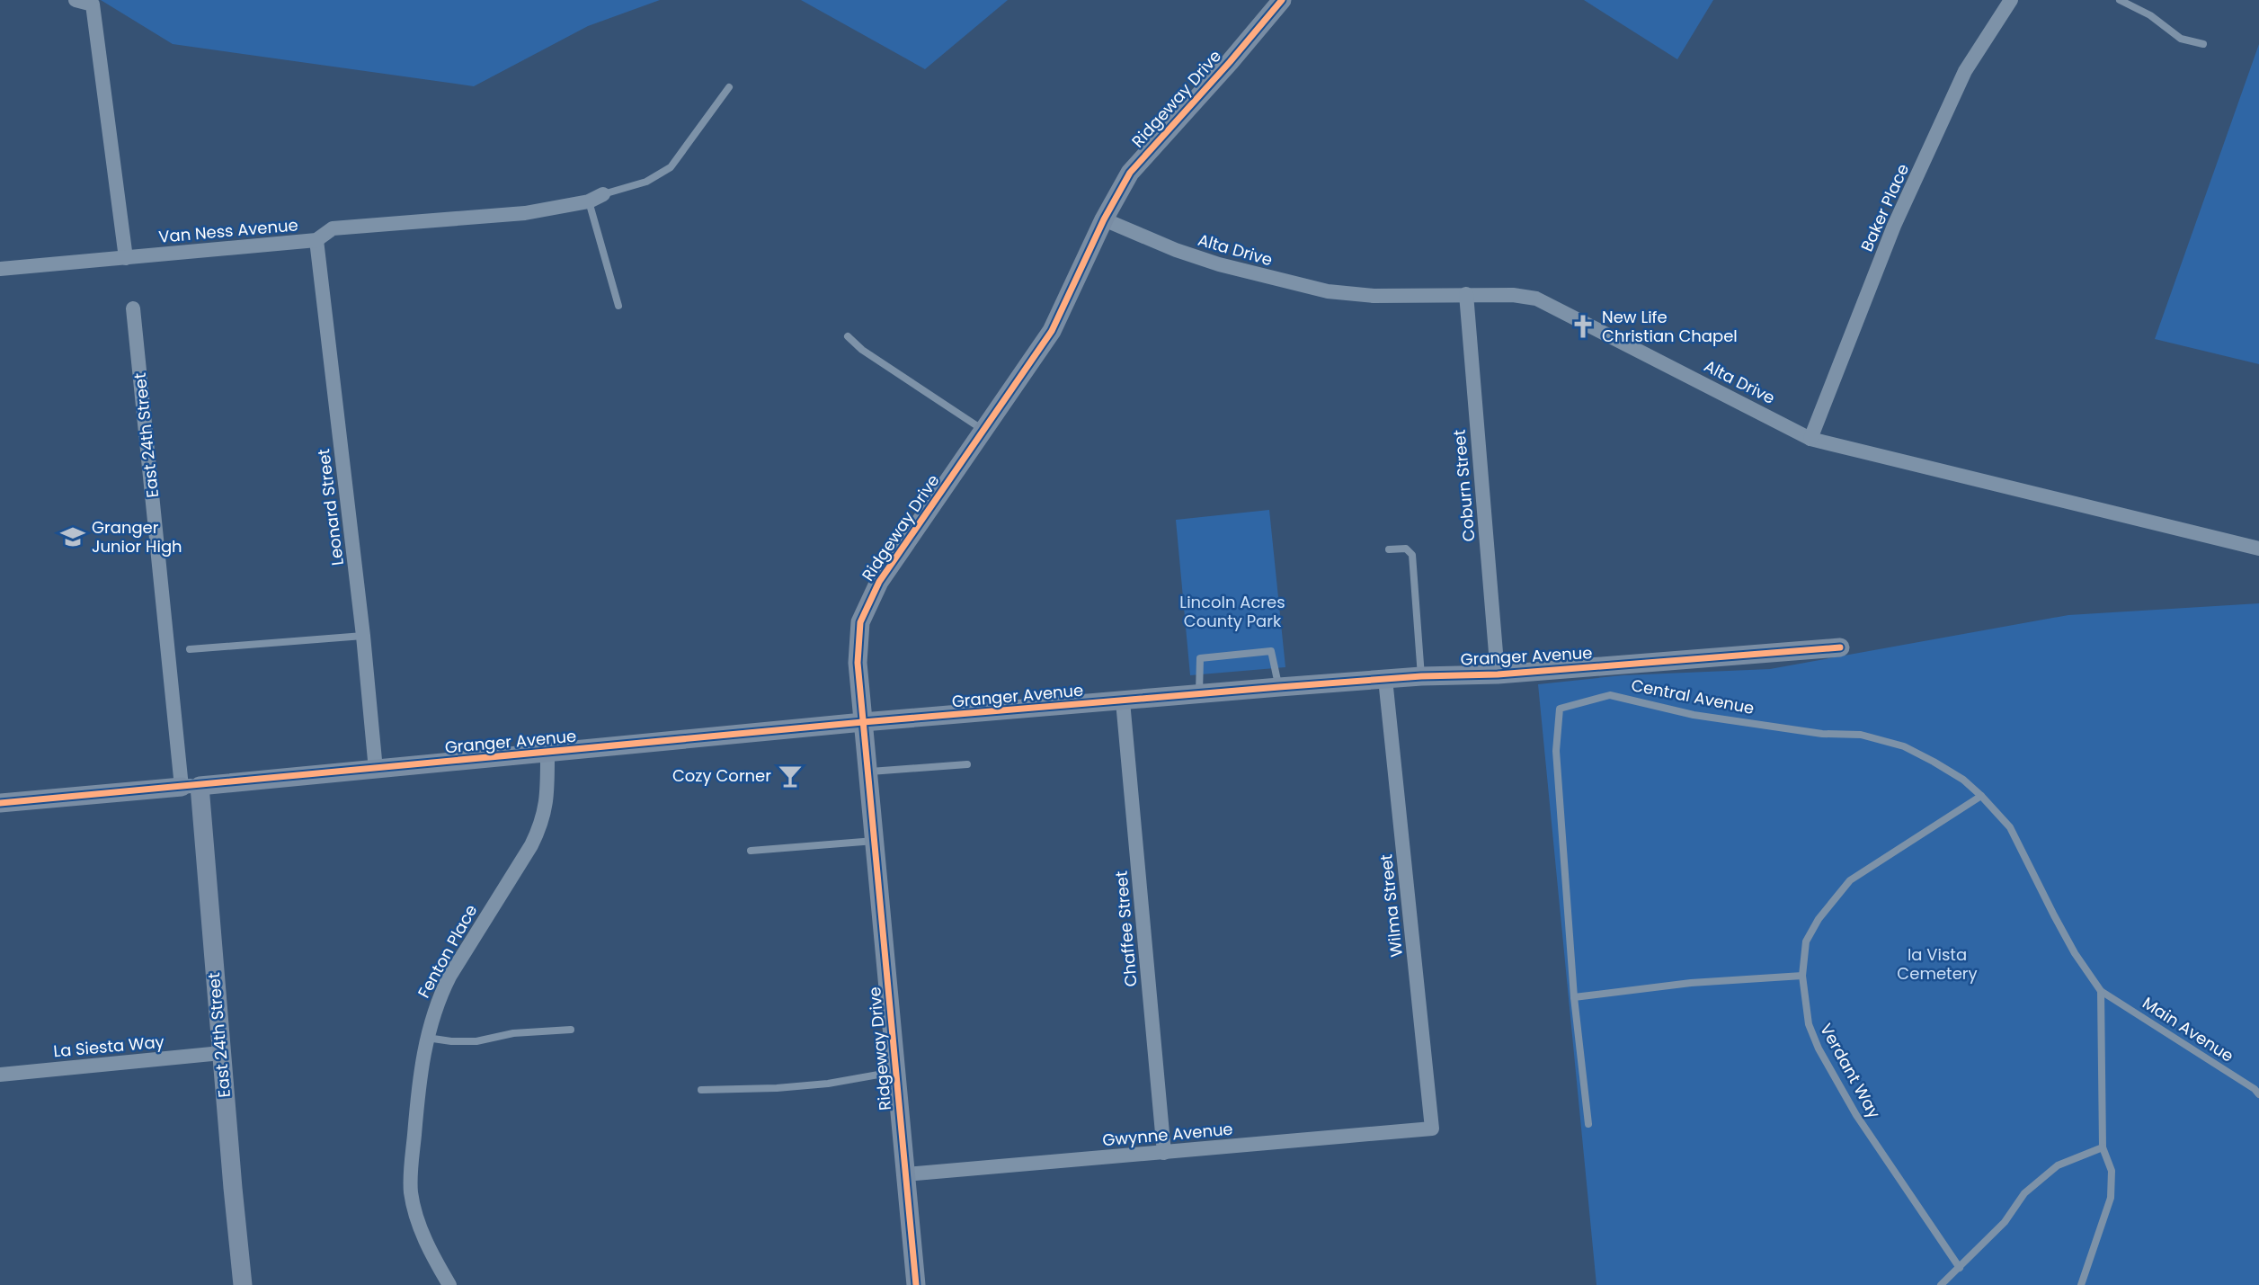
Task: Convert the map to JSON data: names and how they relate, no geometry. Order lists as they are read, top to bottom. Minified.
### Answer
{"streets":{"street":["Ridgeway Drive","Baker Place","Van Ness Avenue","Alta Drive","East 24th Street","Coburn Street","Leonard Street","Granger Avenue","Wilma Street","Chaffee Street","Fenton Place","La Siesta Way","Gwynne Avenue"],"lane":["Central Avenue","Main Avenue","Verdant Way"]},"crossings":[["Ridgeway Drive","Alta Drive"],["Ridgeway Drive","Granger Avenue"],["Ridgeway Drive","Gwynne Avenue"],["Baker Place","Alta Drive"],["Van Ness Avenue","Leonard Street"],["Alta Drive","Coburn Street"],["East 24th Street","Granger Avenue"],["East 24th Street","La Siesta Way"],["Coburn Street","Granger Avenue"],["Leonard Street","Granger Avenue"],["Granger Avenue","Wilma Street"],["Granger Avenue","Chaffee Street"],["Granger Avenue","Fenton Place"],["Central Avenue","Main Avenue"],["Central Avenue","Verdant Way"],["Wilma Street","Gwynne Avenue"],["Chaffee Street","Gwynne Avenue"]],"parks":["Lincoln Acres County Park","la Vista Cemetery"],"places":{"church":["New Life Christian Chapel"],"school or university":["Granger Junior High"],"bar":["Cozy Corner"]}}
